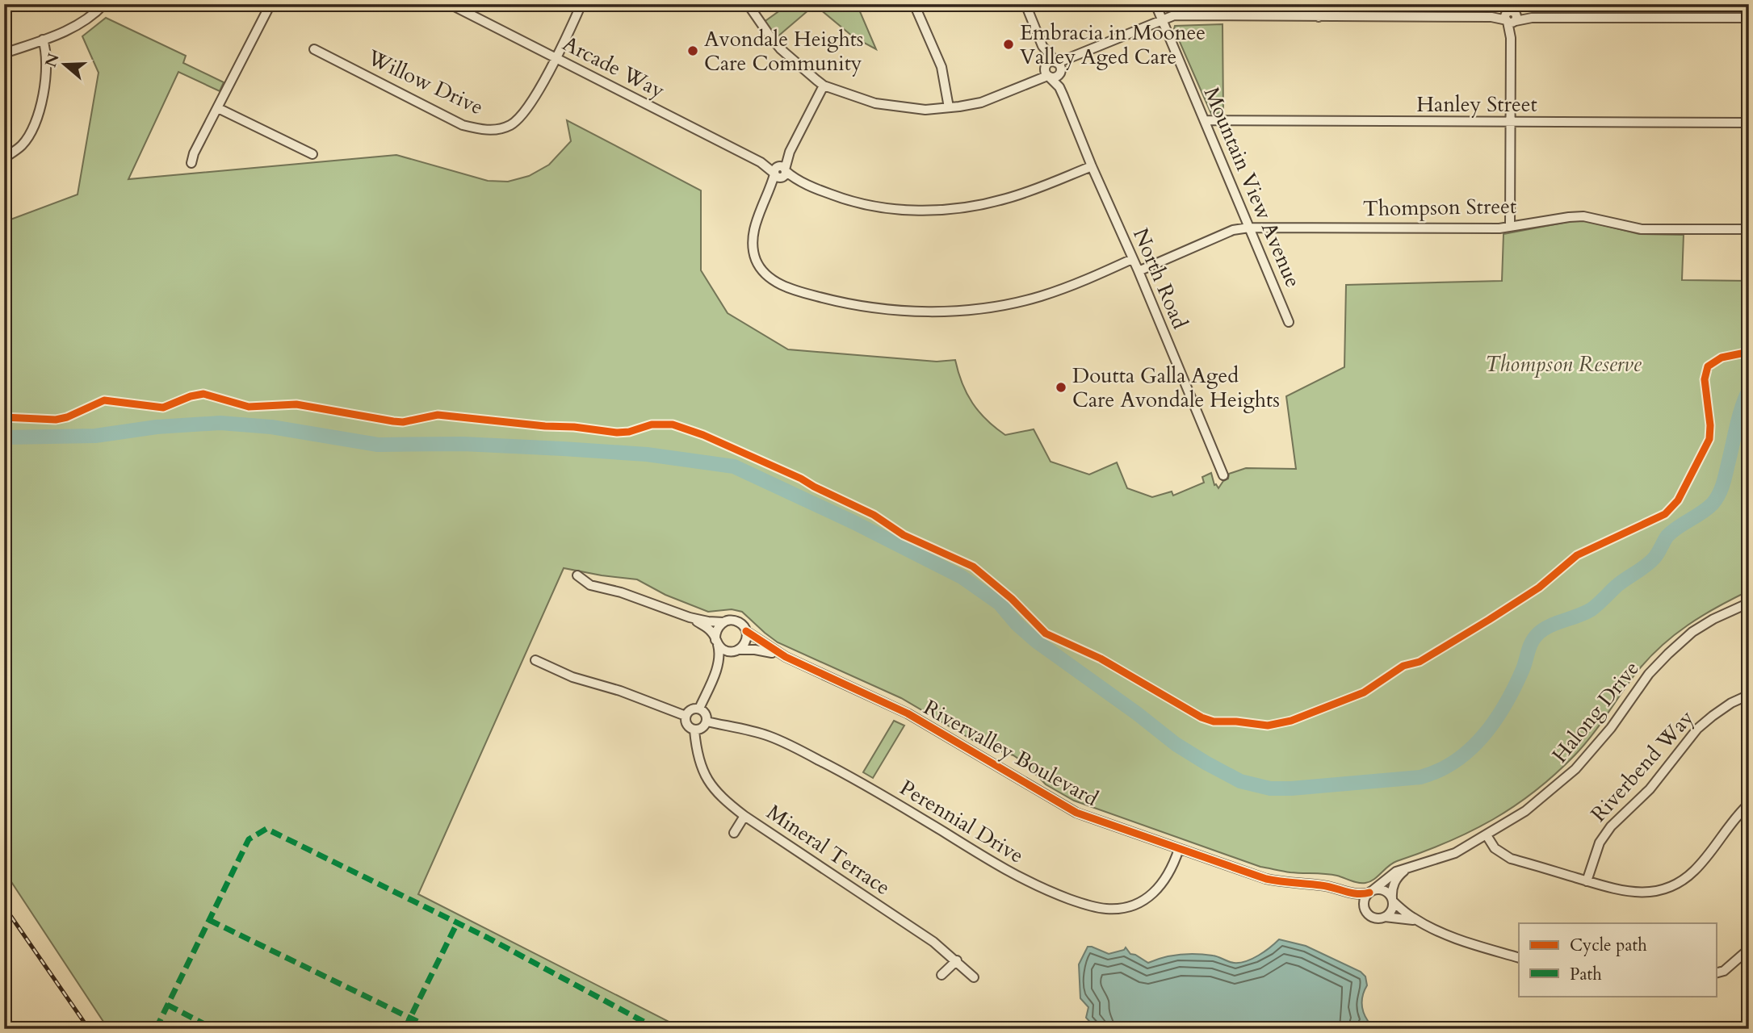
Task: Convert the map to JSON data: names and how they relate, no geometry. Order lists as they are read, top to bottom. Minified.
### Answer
{"streets":{"street":["Arcade Way","Willow Drive","Hanley Street","Mountain View Avenue","Thompson Street","North Road","Halong Drive","Rivervalley Boulevard","Riverbend Way","Perennial Drive","Mineral Terrace"]},"crossings":[["Arcade Way","Willow Drive"],["Arcade Way","North Road"],["Hanley Street","Mountain View Avenue"],["Mountain View Avenue","Thompson Street"],["Thompson Street","North Road"],["Halong Drive","Rivervalley Boulevard"],["Rivervalley Boulevard","Perennial Drive"],["Perennial Drive","Mineral Terrace"]],"parks":["Thompson Reserve"],"places":["Embracia in Moonee Valley Aged Care","Avondale Heights Care Community","Doutta Galla Aged Care Avondale Heights"],"legend":["Cycle path","Path"],"north":"left"}
